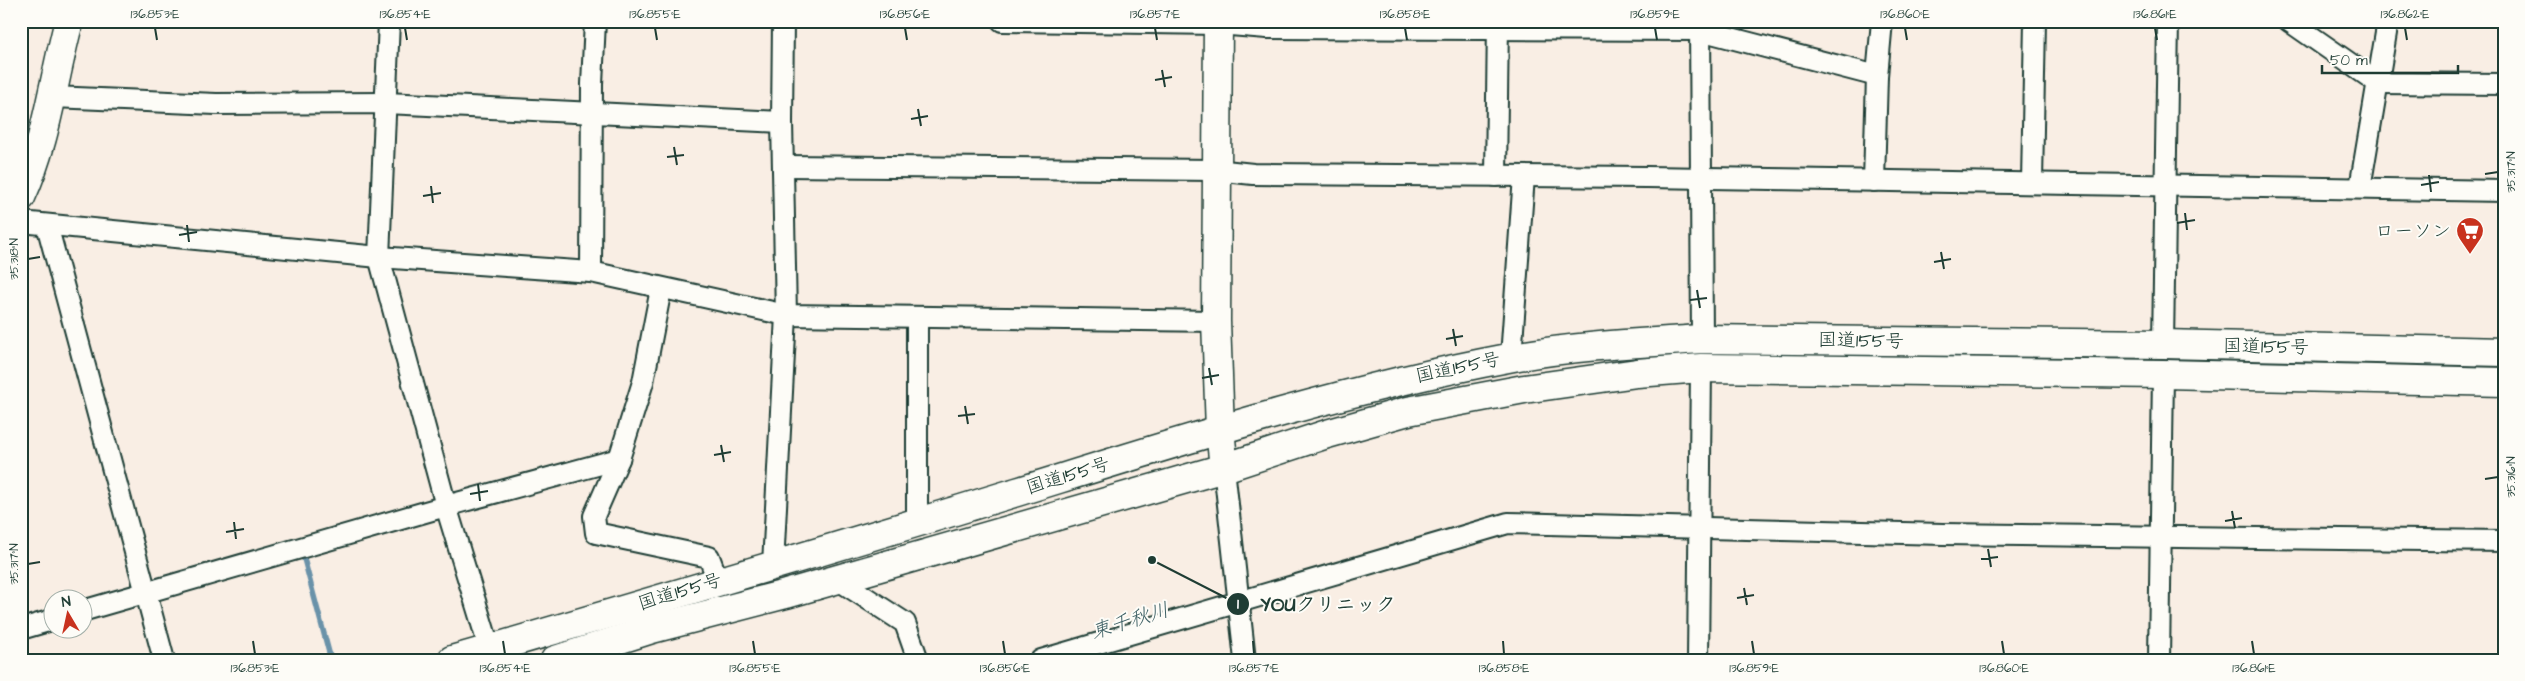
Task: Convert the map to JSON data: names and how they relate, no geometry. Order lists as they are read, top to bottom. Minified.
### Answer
{"streets":{"main road":["国道155号"]},"water":["東千秋川"],"places":{"supermarket":["ローソン"],"other":["YOUクリニック"]},"scale_bar":"50 m","north":"top","coordinates":["136.853°E","136.854°E","136.855°E","136.856°E","136.857°E","136.858°E","136.859°E","136.860°E","136.861°E","136.862°E","35.317°N","35.318°N","35.316°N"]}
